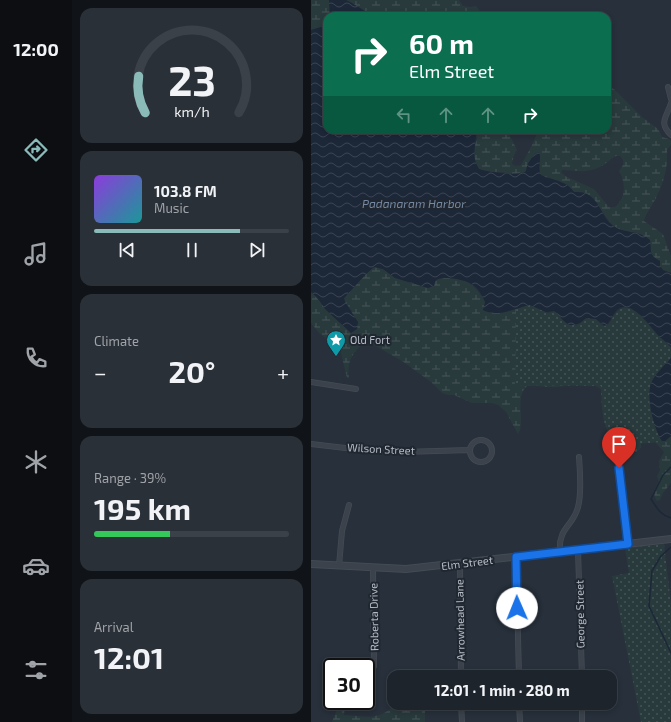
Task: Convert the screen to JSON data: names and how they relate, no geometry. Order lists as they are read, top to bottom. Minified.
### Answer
{"streets":{"street":["Wilson Street","Elm Street","George Street","Roberta Drive","Arrowhead Lane"]},"crossings":[["Elm Street","George Street"],["Elm Street","Roberta Drive"],["Elm Street","Arrowhead Lane"]],"water":["Padanaram Harbor"],"places":{"place":["Old Fort"]},"page":{"tabs":"12:00","turn":["60 m","Elm Street"],"song":["103.8 FM","Music"],"tile":["Climate",["Range · 39%","195 km"],["Arrival","12:01"]],"heat":["−","20°","+"],"limit":"30","trip":"12:01 · 1 min · 280 m","gauge":["23","km/h"]}}
